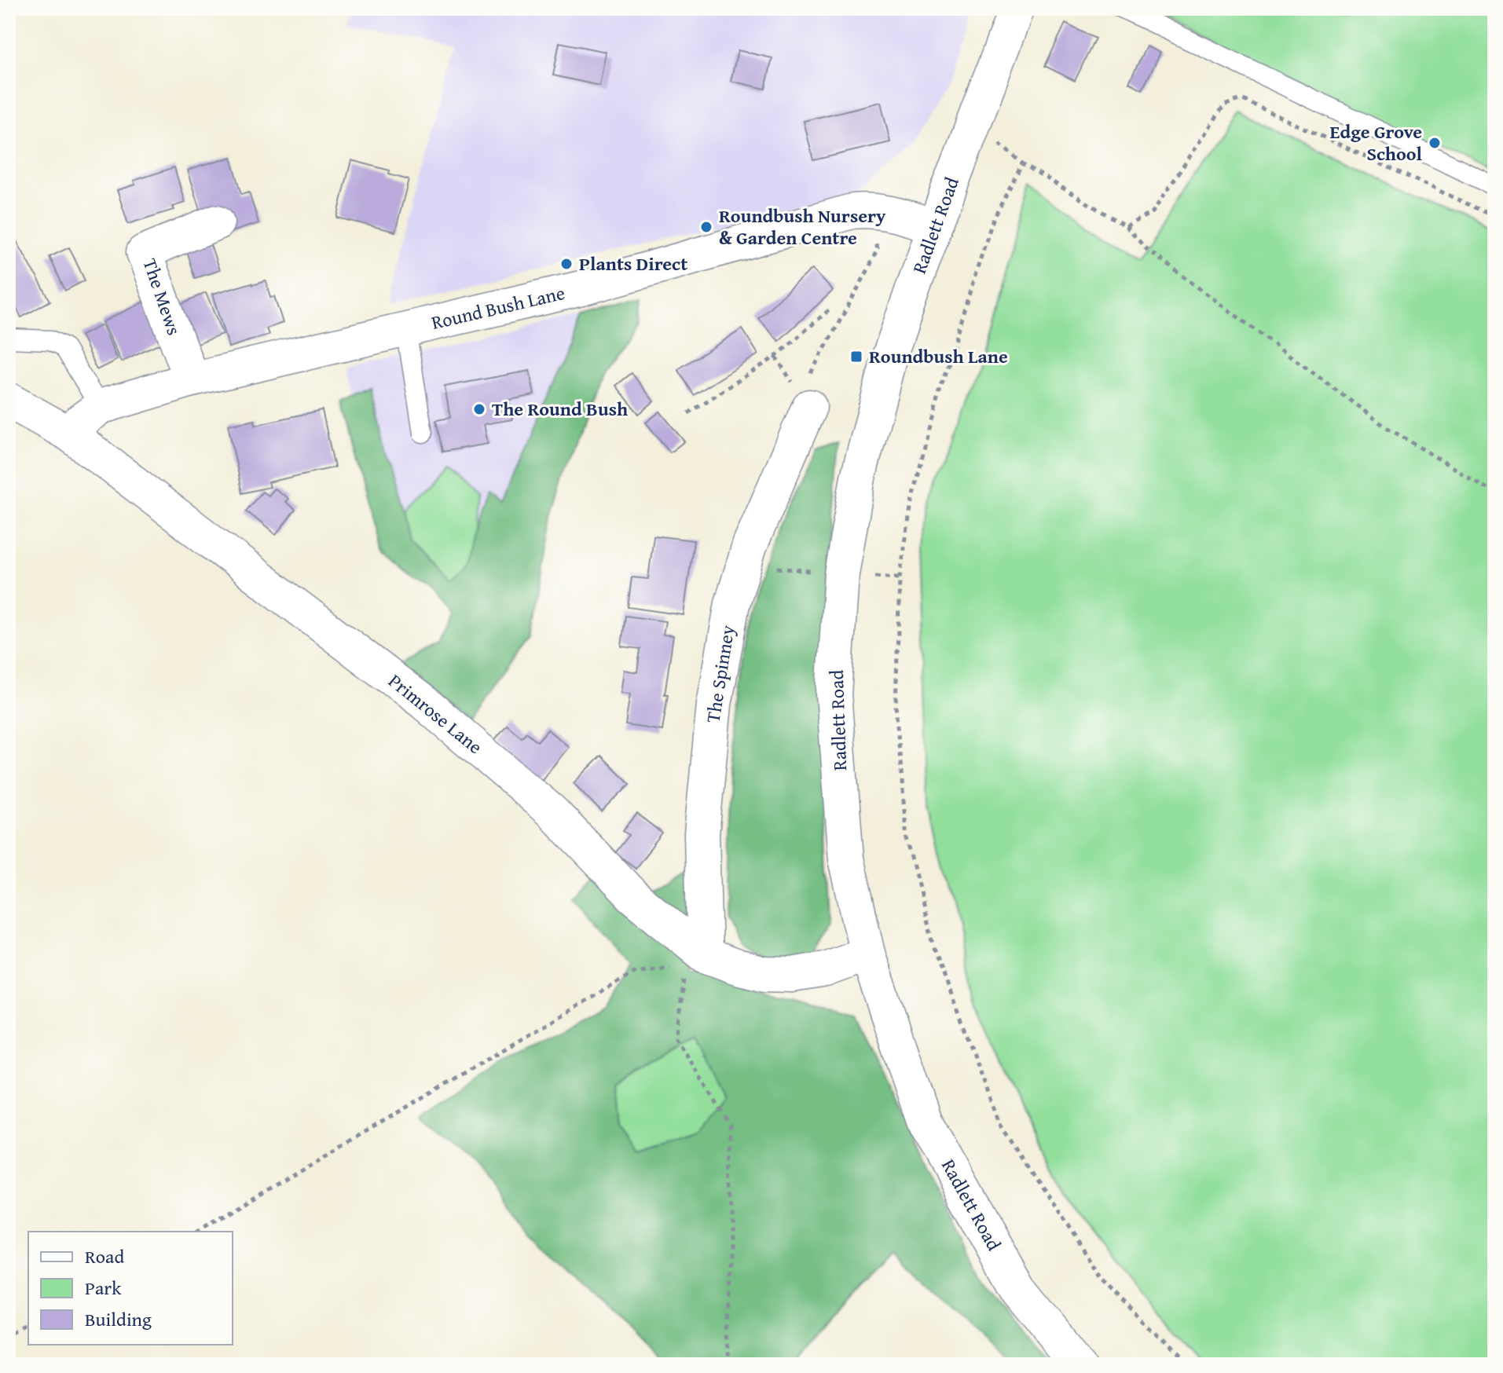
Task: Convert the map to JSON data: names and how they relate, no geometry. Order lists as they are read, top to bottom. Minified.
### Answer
{"streets":{"street":["Radlett Road","The Mews","Round Bush Lane","The Spinney","Primrose Lane"]},"crossings":[["Radlett Road","Round Bush Lane"],["Radlett Road","Primrose Lane"],["The Mews","Round Bush Lane"],["Round Bush Lane","Primrose Lane"],["The Spinney","Primrose Lane"]],"places":{"other":["Edge Grove School","Roundbush Nursery & Garden Centre","Plants Direct","The Round Bush"],"transit":["Roundbush Lane"]},"legend":["Road","Park","Building"]}
